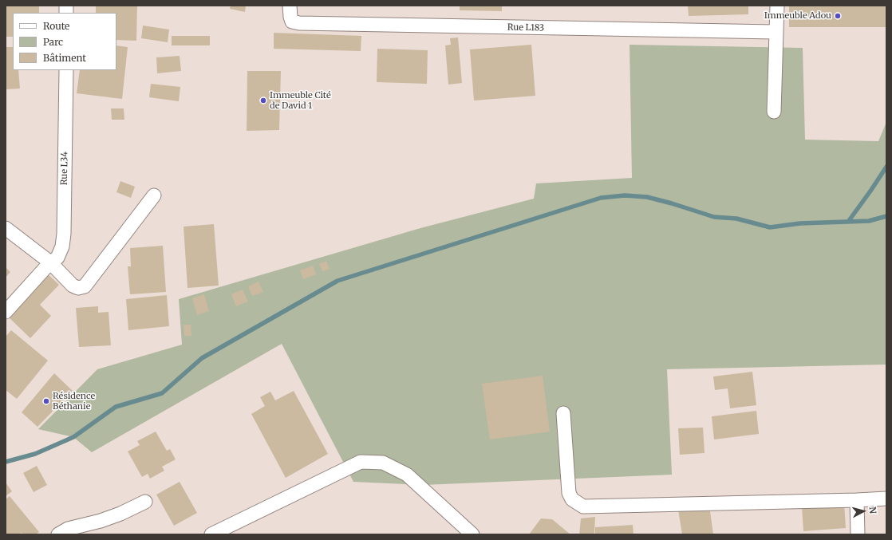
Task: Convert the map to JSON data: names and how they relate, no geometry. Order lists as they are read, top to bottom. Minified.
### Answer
{"streets":{"street":["Rue L183","Rue L34"]},"places":["Immeuble Adou","Immeuble Cité de David 1","Résidence Béthanie"],"legend":["Route","Parc","Bâtiment"],"north":"right"}
